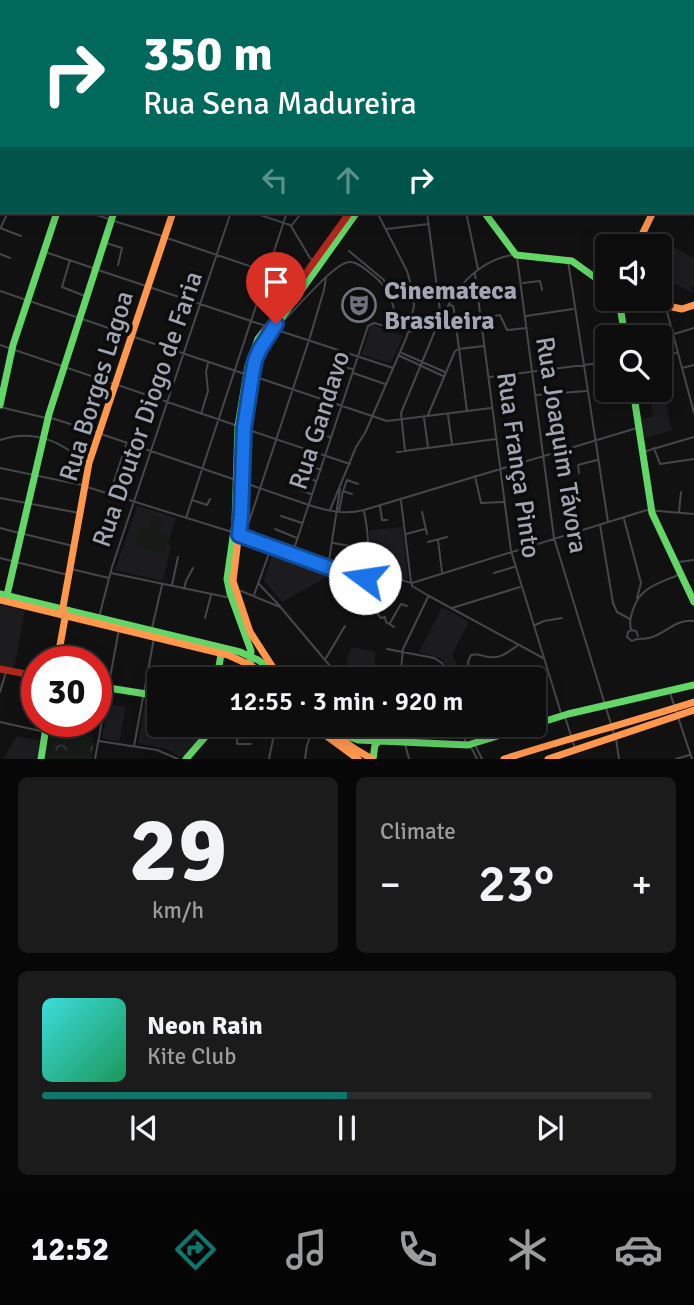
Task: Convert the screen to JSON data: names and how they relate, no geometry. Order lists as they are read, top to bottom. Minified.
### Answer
{"streets":{"street":["Rua Borges Lagoa","Rua Doutor Diogo de Faria","Rua Gandavo","Rua Joaquim Távora","Rua França Pinto"]},"places":{"theatre":["Cinemateca Brasileira"]},"page":{"turn":["350 m","Rua Sena Madureira"],"limit":"30","trip":"12:55 · 3 min · 920 m","tile":[["29","km/h"],"Climate"],"heat":["−","23°","+"],"song":["Neon Rain","Kite Club"],"tabs":"12:52"}}
